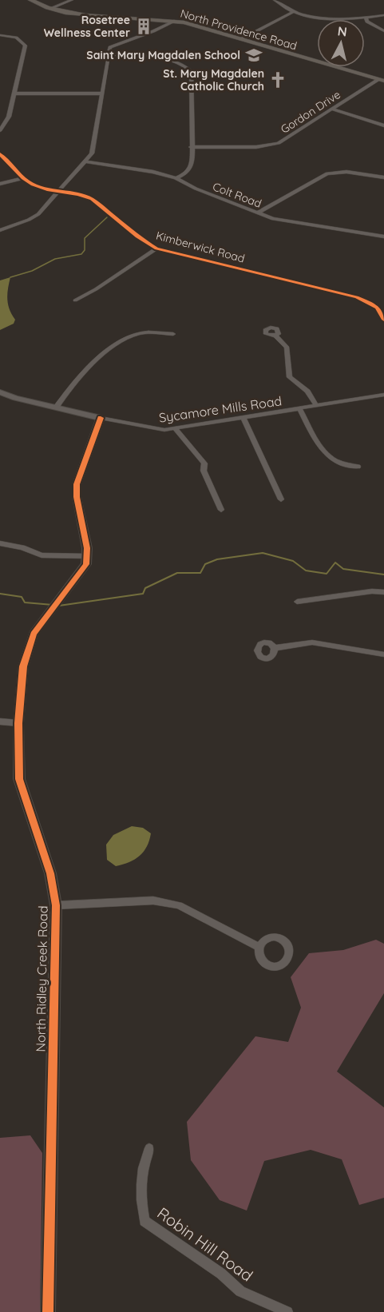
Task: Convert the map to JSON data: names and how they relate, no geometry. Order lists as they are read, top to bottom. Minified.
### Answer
{"streets":{"main road":["North Providence Road"],"street":["Gordon Drive","Colt Road","Kimberwick Road","Sycamore Mills Road","North Ridley Creek Road","Robin Hill Road"]},"crossings":[["North Providence Road","Gordon Drive"]],"places":{"building":["Rosetree Wellness Center"],"school or university":["Saint Mary Magdalen School"],"church":["St. Mary Magdalen Catholic Church"]},"north":"top"}
